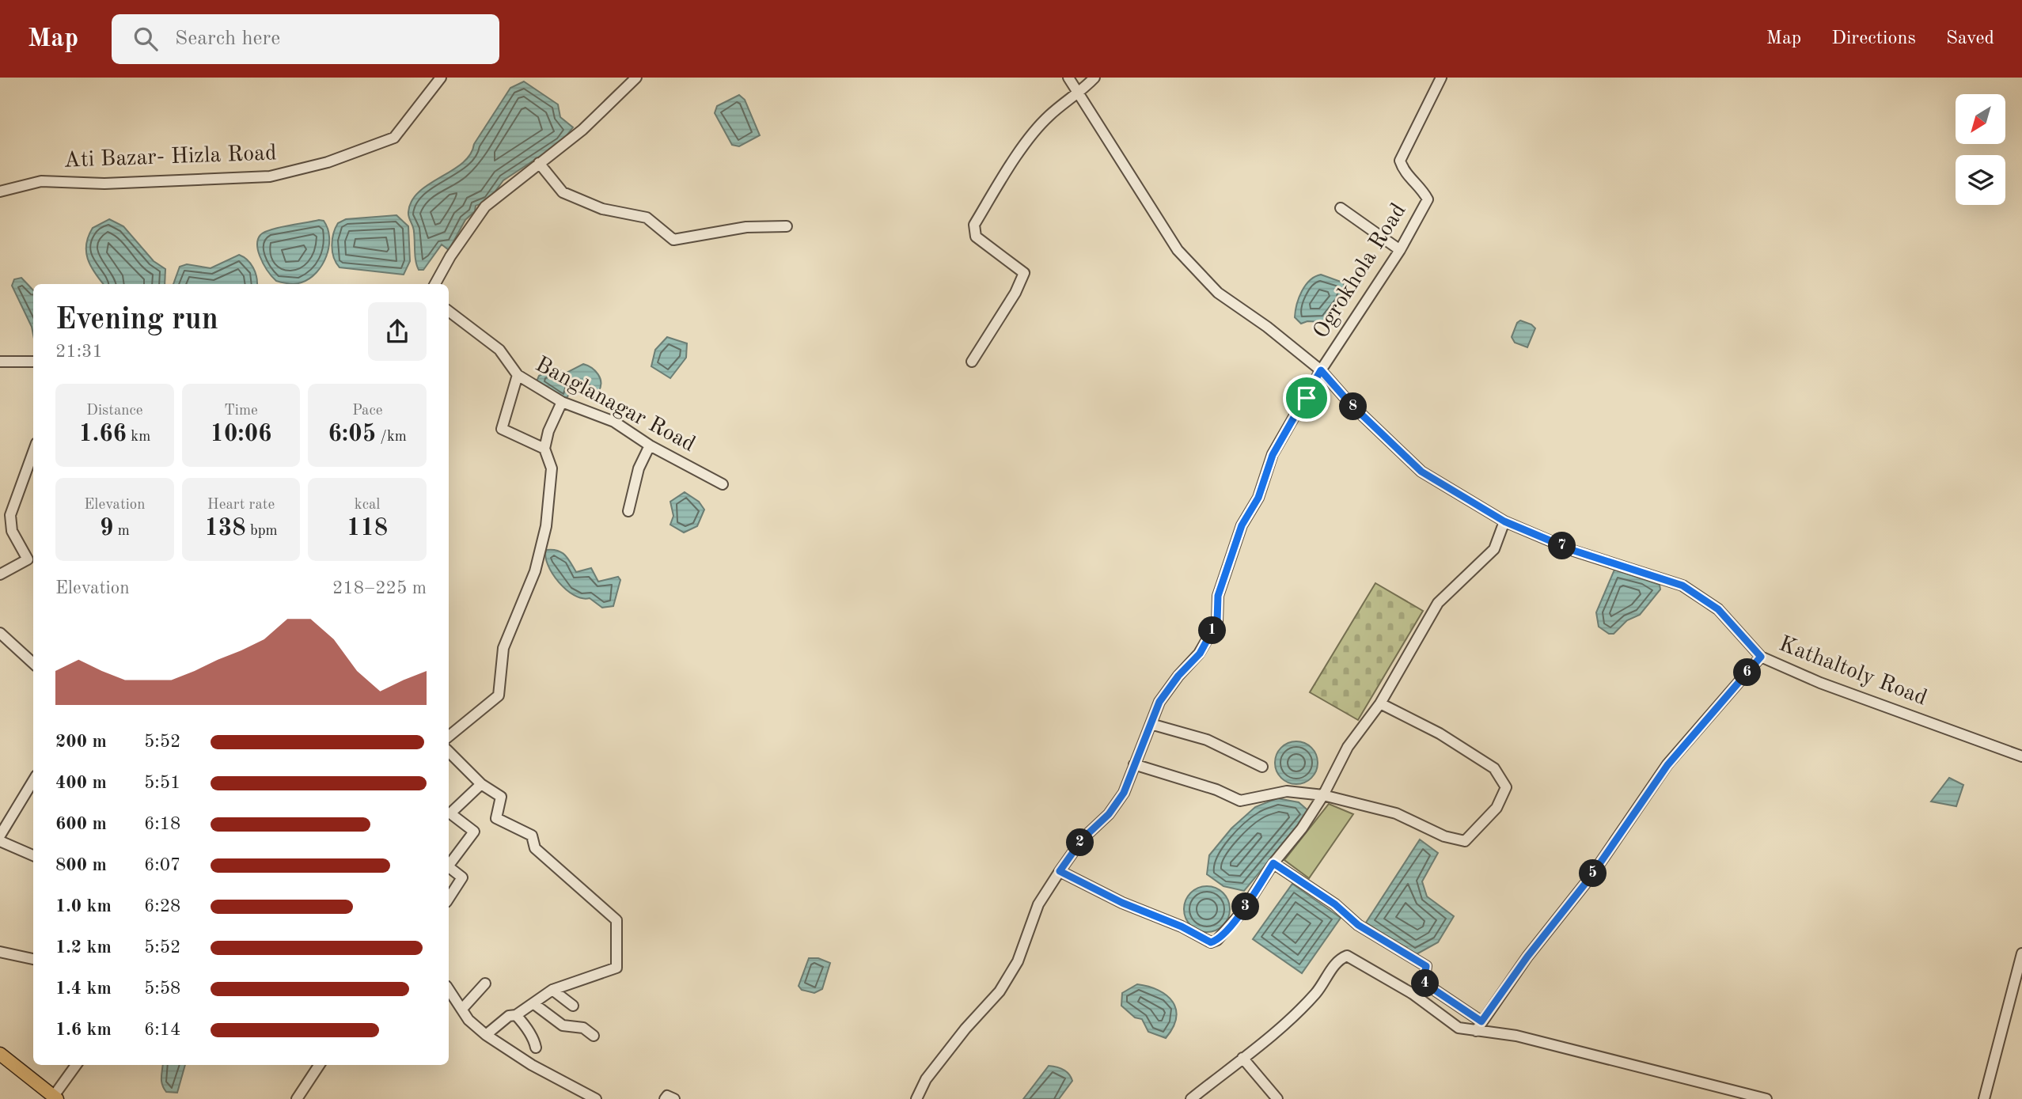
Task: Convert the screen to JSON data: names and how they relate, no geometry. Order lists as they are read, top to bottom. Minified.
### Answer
{"streets":{"street":["Ati Bazar- Hizla Road","Ogrokhola Road","Banglanagar Road","Kathaltoly Road"]},"crossings":[["Ogrokhola Road","Kathaltoly Road"]],"north":"bottom left","page":{"header":"Map","search":"Search here","nav":["Map","Directions","Saved"],"heading":["Evening run","21:31"],"stats":[["Distance","1.66 km"],["Time","10:06"],["Pace","6:05 /km"],["Elevation","9 m"],["Heart rate","138 bpm"],["kcal","118"]],"pins":["8","7","1","6","2","5","3","4"],"chart":["Elevation","218–225 m"],"list":[{"name":"200 m","note":"5:52"},{"name":"400 m","note":"5:51"},{"name":"600 m","note":"6:18"},{"name":"800 m","note":"6:07"},{"name":"1.0 km","note":"6:28"},{"name":"1.2 km","note":"5:52"},{"name":"1.4 km","note":"5:58"},{"name":"1.6 km","note":"6:14"}]}}
